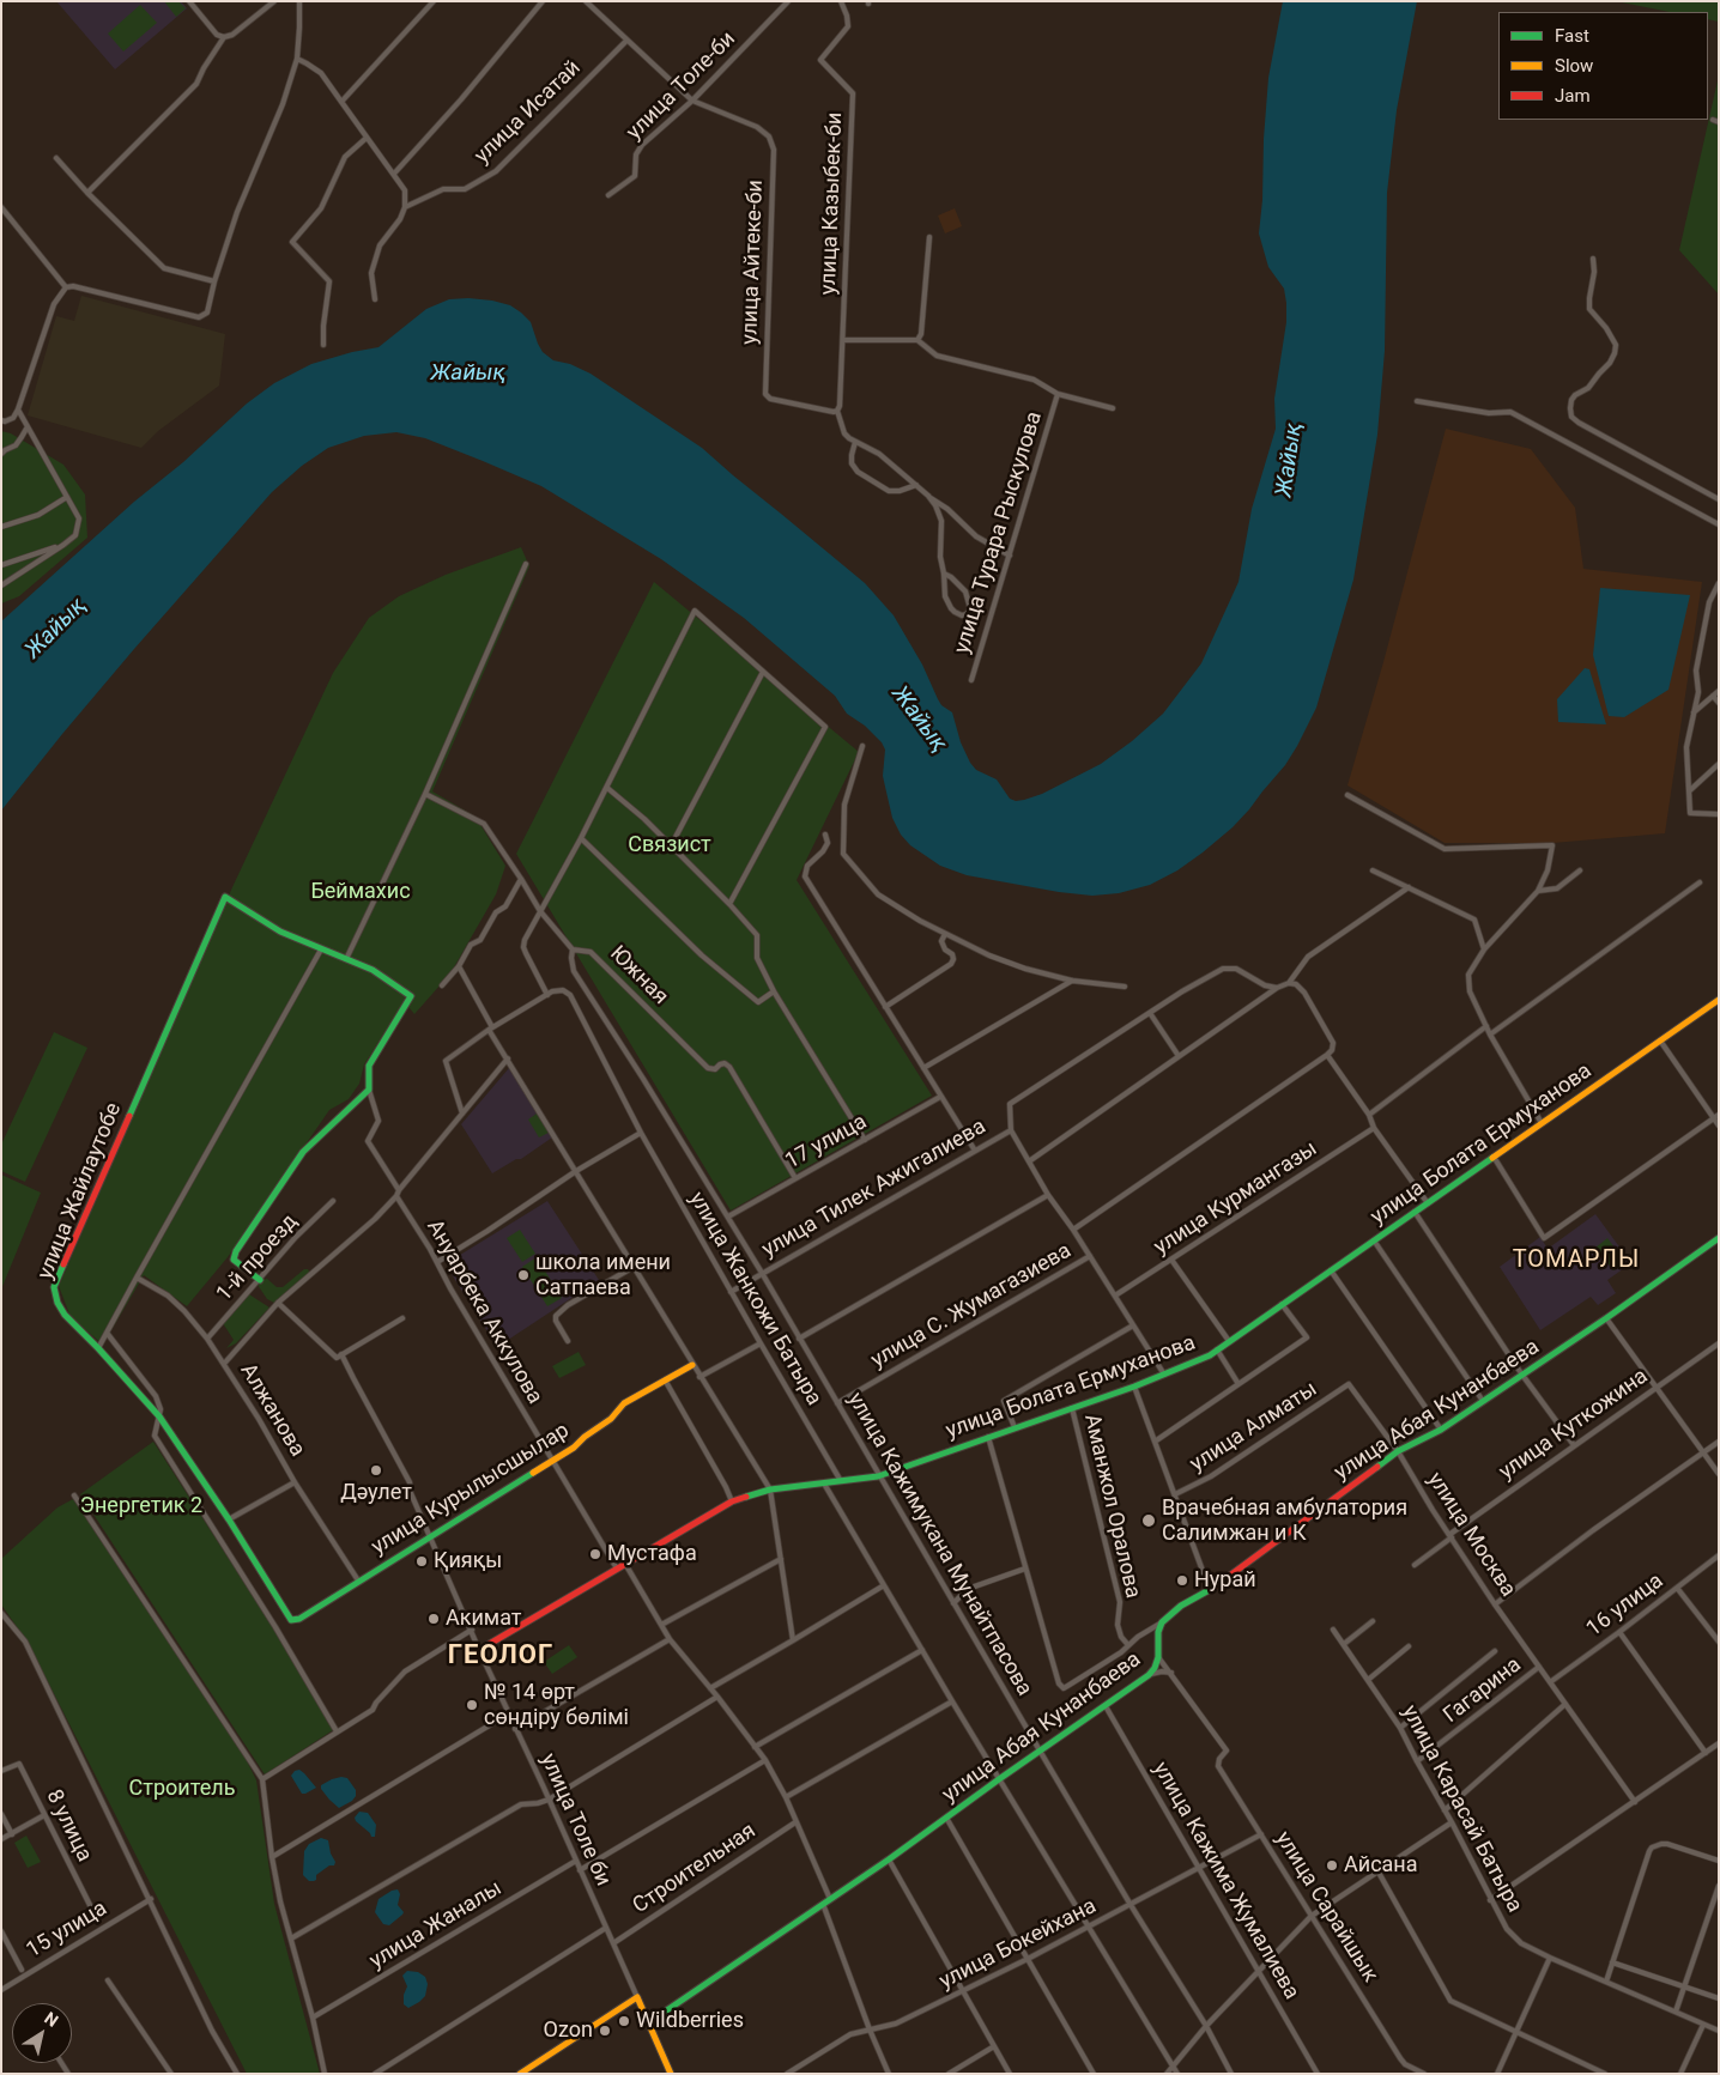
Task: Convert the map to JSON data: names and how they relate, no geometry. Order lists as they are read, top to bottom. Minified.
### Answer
{"streets":{"street":["улица Толе-би","улица Исатай","улица Казыбек-би","улица Айтеке-би","улица Турара Рыскулова","Южная","17 улица","улица Болата Ермуханова","улица Тилек Ажигалиева","улица Жайлаутобе","улица Курмангазы","1-й проезд","улица Жанкожи Батыра","улица С. Жумагазиева","Ануарбека Аккулова","Алжанова","улица Абая Кунанбаева","улица Куткожина","улица Алматы","улица Курылысшылар","Аманжол Оралова","улица Москва","улица Кажимукана Мунайтпасова","16 улица","Гагарина","улица Карасай Батыра","улица Толе би","8 улица","Строительная","улица Кажима Жумалиева","улица Сарайшык","улица Жаналы","15 улица","улица Бокейхана"]},"crossings":[["улица Толе-би","улица Айтеке-би"],["улица Казыбек-би","улица Айтеке-би"],["Южная","17 улица"],["Южная","улица Кажимукана Мунайтпасова"],["17 улица","улица Кажимукана Мунайтпасова"],["улица Болата Ермуханова","улица Жанкожи Батыра"],["улица Болата Ермуханова","Ануарбека Аккулова"],["улица Болата Ермуханова","улица Алматы"],["улица Болата Ермуханова","Аманжол Оралова"],["улица Болата Ермуханова","улица Кажимукана Мунайтпасова"],["улица Болата Ермуханова","улица Толе би"],["улица Тилек Ажигалиева","улица Жанкожи Батыра"],["улица Тилек Ажигалиева","улица Кажимукана Мунайтпасова"],["улица Жайлаутобе","улица Курылысшылар"],["1-й проезд","Алжанова"],["улица С. Жумагазиева","улица Кажимукана Мунайтпасова"],["Ануарбека Аккулова","улица Курылысшылар"],["Алжанова","улица Курылысшылар"],["улица Абая Кунанбаева","улица Москва"],["улица Абая Кунанбаева","улица Кажимукана Мунайтпасова"],["улица Абая Кунанбаева","улица Толе би"],["улица Абая Кунанбаева","улица Кажима Жумалиева"],["улица Куткожина","улица Москва"],["улица Алматы","улица Москва"],["улица Курылысшылар","улица Толе би"],["улица Москва","16 улица"],["улица Москва","Гагарина"],["улица Кажимукана Мунайтпасова","улица Бокейхана"],["Гагарина","улица Карасай Батыра"],["улица Толе би","Строительная"],["улица Толе би","улица Жаналы"],["улица Кажима Жумалиева","улица Бокейхана"],["улица Сарайшык","улица Бокейхана"]],"districts":["ТОМАРЛЫ","ГЕОЛОГ"],"water":["Жайық"],"parks":["Связист","Беймахис","Энергетик 2","Строитель"],"places":["школа имени Сатпаева","Дәулет","Врачебная амбулатория Салимжан и К","Мустафа","Қияқы","Нурай","Акимат","№ 14 өрт сөндіру бөлімі","Айсана","Wildberries","Ozon"],"legend":["Fast","Slow","Jam"],"north":"top right"}
